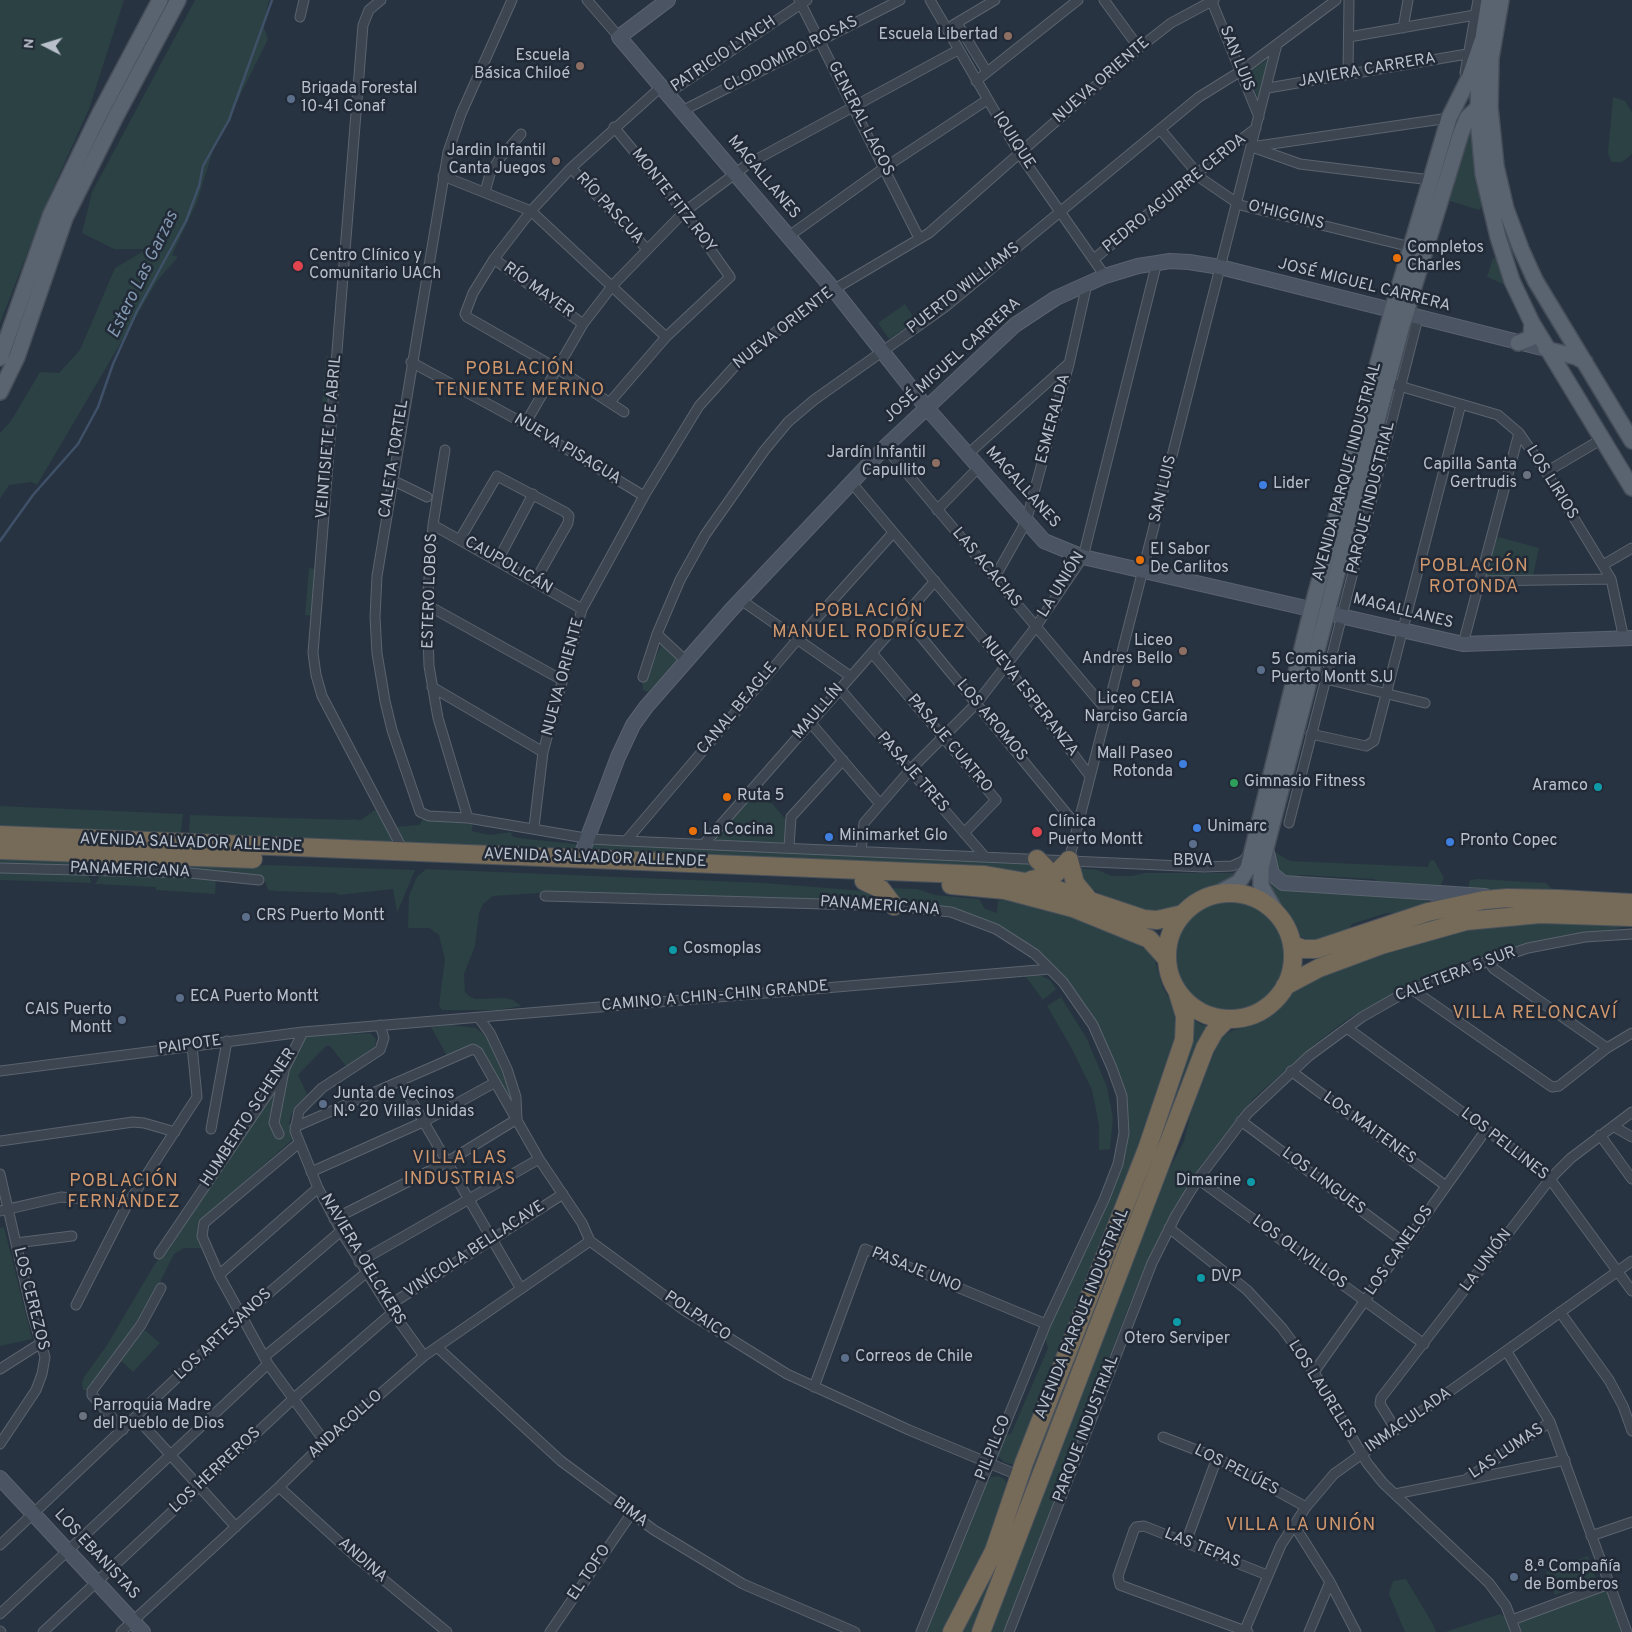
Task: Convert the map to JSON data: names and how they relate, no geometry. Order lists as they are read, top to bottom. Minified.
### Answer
{"streets":{"highway":["AVENIDA PARQUE INDUSTRIAL","AVENIDA SALVADOR ALLENDE"],"street":["PATRICIO LYNCH","CLODOMIRO ROSAS","SAN LUIS","JAVIERA CARRERA","NUEVA ORIENTE","GENERAL LAGOS","IQUIQUE","MAGALLANES","PEDRO AGUIRRE CERDA","MONTE FITZ ROY","RÍO PASCUA","O'HIGGINS","JOSÉ MIGUEL CARRERA","PUERTO WILLIAMS","RÍO MAYER","ESMERALDA","VEINTISIETE DE ABRIL","NUEVA PISAGUA","CALETA TORTEL","LOS LIRIOS","PARQUE INDUSTRIAL","CAUPOLICÁN","LAS ACACIAS","LA UNIÓN","ESTERO LOBOS","NUEVA ESPERANZA","CANAL BEAGLE","MAULLÍN","LOS AROMOS","PASAJE CUATRO","PASAJE TRES","PANAMERICANA","CALETERA 5 SUR","CAMINO A CHIN-CHIN GRANDE","PAIPOTE","HUMBERTO SCHENER","LOS MAITENES","LOS PELLINES","LOS LINGUES","VINÍCOLA BELLACAVE","LOS CANELOS","LOS OLIVILLOS","NAVIERA OELCKERS","PASAJE UNO","LOS CEREZOS","POLPAICO","LOS ARTESANOS","LOS LAURELES","INMACULADA","ANDACOLLO","PILPILCO","LAS LUMAS","LOS HERREROS","LOS PELÚES","BIMA","LAS TEPAS","LOS EBANISTAS","ANDINA","EL TOFO"]},"crossings":[["PATRICIO LYNCH","GENERAL LAGOS"],["PATRICIO LYNCH","MAGALLANES"],["PATRICIO LYNCH","MONTE FITZ ROY"],["PATRICIO LYNCH","RÍO PASCUA"],["PATRICIO LYNCH","RÍO MAYER"],["CLODOMIRO ROSAS","GENERAL LAGOS"],["CLODOMIRO ROSAS","MAGALLANES"],["SAN LUIS","JAVIERA CARRERA"],["SAN LUIS","NUEVA ORIENTE"],["SAN LUIS","MAGALLANES"],["SAN LUIS","PEDRO AGUIRRE CERDA"],["SAN LUIS","O'HIGGINS"],["SAN LUIS","JOSÉ MIGUEL CARRERA"],["SAN LUIS","PUERTO WILLIAMS"],["SAN LUIS","LAS ACACIAS"],["SAN LUIS","NUEVA ESPERANZA"],["SAN LUIS","LOS AROMOS"],["NUEVA ORIENTE","GENERAL LAGOS"],["NUEVA ORIENTE","IQUIQUE"],["NUEVA ORIENTE","MAGALLANES"],["NUEVA ORIENTE","NUEVA PISAGUA"],["NUEVA ORIENTE","CALETA TORTEL"],["NUEVA ORIENTE","CAUPOLICÁN"],["IQUIQUE","PEDRO AGUIRRE CERDA"],["IQUIQUE","JOSÉ MIGUEL CARRERA"],["IQUIQUE","PUERTO WILLIAMS"],["MAGALLANES","JOSÉ MIGUEL CARRERA"],["MAGALLANES","PUERTO WILLIAMS"],["MAGALLANES","ESMERALDA"],["MAGALLANES","AVENIDA PARQUE INDUSTRIAL"],["MAGALLANES","LOS LIRIOS"],["MAGALLANES","PARQUE INDUSTRIAL"],["MAGALLANES","LA UNIÓN"],["PEDRO AGUIRRE CERDA","O'HIGGINS"],["PEDRO AGUIRRE CERDA","AVENIDA PARQUE INDUSTRIAL"],["O'HIGGINS","PUERTO WILLIAMS"],["O'HIGGINS","AVENIDA PARQUE INDUSTRIAL"],["JOSÉ MIGUEL CARRERA","ESMERALDA"],["JOSÉ MIGUEL CARRERA","AVENIDA PARQUE INDUSTRIAL"],["JOSÉ MIGUEL CARRERA","LAS ACACIAS"],["JOSÉ MIGUEL CARRERA","LA UNIÓN"],["JOSÉ MIGUEL CARRERA","NUEVA ESPERANZA"],["JOSÉ MIGUEL CARRERA","AVENIDA SALVADOR ALLENDE"],["ESMERALDA","LAS ACACIAS"],["VEINTISIETE DE ABRIL","AVENIDA SALVADOR ALLENDE"],["NUEVA PISAGUA","CALETA TORTEL"],["CALETA TORTEL","ESTERO LOBOS"],["AVENIDA PARQUE INDUSTRIAL","LOS LIRIOS"],["AVENIDA PARQUE INDUSTRIAL","PARQUE INDUSTRIAL"],["AVENIDA PARQUE INDUSTRIAL","AVENIDA SALVADOR ALLENDE"],["AVENIDA PARQUE INDUSTRIAL","POLPAICO"],["LOS LIRIOS","PARQUE INDUSTRIAL"],["PARQUE INDUSTRIAL","CALETERA 5 SUR"],["PARQUE INDUSTRIAL","LOS LAURELES"],["CAUPOLICÁN","ESTERO LOBOS"],["LAS ACACIAS","LA UNIÓN"],["LA UNIÓN","NUEVA ESPERANZA"],["LA UNIÓN","LOS AROMOS"],["LA UNIÓN","PASAJE CUATRO"],["LA UNIÓN","PASAJE TRES"],["LA UNIÓN","LOS PELLINES"],["LA UNIÓN","LOS OLIVILLOS"],["LA UNIÓN","INMACULADA"],["NUEVA ESPERANZA","CANAL BEAGLE"],["NUEVA ESPERANZA","MAULLÍN"],["MAULLÍN","LOS AROMOS"],["MAULLÍN","PASAJE CUATRO"],["MAULLÍN","PASAJE TRES"],["PASAJE CUATRO","PASAJE TRES"],["PANAMERICANA","CAMINO A CHIN-CHIN GRANDE"],["PANAMERICANA","PILPILCO"],["CALETERA 5 SUR","LOS MAITENES"],["CALETERA 5 SUR","LOS PELLINES"],["CALETERA 5 SUR","LOS LINGUES"],["CALETERA 5 SUR","LOS OLIVILLOS"],["CALETERA 5 SUR","LOS LAURELES"],["CAMINO A CHIN-CHIN GRANDE","PAIPOTE"],["PAIPOTE","HUMBERTO SCHENER"],["LOS MAITENES","LOS CANELOS"],["LOS PELLINES","LOS CANELOS"],["LOS PELLINES","INMACULADA"],["LOS LINGUES","LOS CANELOS"],["VINÍCOLA BELLACAVE","NAVIERA OELCKERS"],["VINÍCOLA BELLACAVE","POLPAICO"],["VINÍCOLA BELLACAVE","LOS HERREROS"],["LOS CANELOS","LOS OLIVILLOS"],["LOS CANELOS","LOS LAURELES"],["NAVIERA OELCKERS","LOS ARTESANOS"],["NAVIERA OELCKERS","ANDACOLLO"],["NAVIERA OELCKERS","LOS HERREROS"],["PASAJE UNO","POLPAICO"],["PASAJE UNO","PILPILCO"],["POLPAICO","ANDACOLLO"],["POLPAICO","PILPILCO"],["LOS ARTESANOS","LOS EBANISTAS"],["LOS LAURELES","INMACULADA"],["LOS LAURELES","LAS LUMAS"],["INMACULADA","LAS LUMAS"],["INMACULADA","LOS PELÚES"],["INMACULADA","LAS TEPAS"],["ANDACOLLO","BIMA"],["ANDACOLLO","LOS EBANISTAS"],["ANDACOLLO","ANDINA"],["LOS HERREROS","LOS EBANISTAS"],["BIMA","EL TOFO"]],"districts":["POBLACIÓN TENIENTE MERINO","POBLACIÓN ROTONDA","POBLACIÓN MANUEL RODRÍGUEZ","VILLA RELONCAVÍ","VILLA LAS INDUSTRIAS","POBLACIÓN FERNÁNDEZ","VILLA LA UNIÓN"],"water":["Estero Las Garzas"],"places":["Escuela Libertad","Escuela Básica Chiloé","Brigada Forestal 10-41 Conaf","Jardin Infantil Canta Juegos","Completos Charles","Centro Clínico y Comunitario UACh","Jardín Infantil Capullito","Capilla Santa Gertrudis","Lider","El Sabor De Carlitos","Liceo Andres Bello","5 Comisaria Puerto Montt S.U","Liceo CEIA Narciso García","Mall Paseo Rotonda","Gimnasio Fitness","Aramco","Ruta 5","Unimarc","La Cocina","Clínica Puerto Montt","Minimarket Glo","Pronto Copec","BBVA","CRS Puerto Montt","Cosmoplas","ECA Puerto Montt","CAIS Puerto Montt","Junta de Vecinos N.º 20 Villas Unidas","Dimarine","DVP","Otero Serviper","Correos de Chile","Parroquia Madre del Pueblo de Dios","8.ª Compañía de Bomberos"],"north":"left"}
